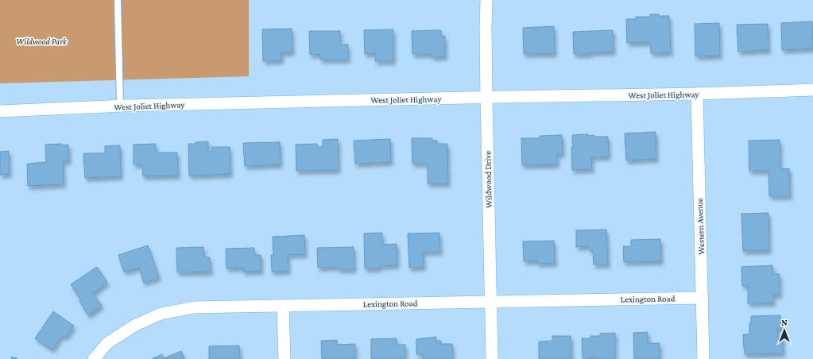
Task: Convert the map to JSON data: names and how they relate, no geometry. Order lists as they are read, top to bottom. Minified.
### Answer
{"streets":{"street":["West Joliet Highway","Wildwood Drive","Western Avenue","Lexington Road"]},"crossings":[["West Joliet Highway","Wildwood Drive"],["West Joliet Highway","Western Avenue"],["Wildwood Drive","Lexington Road"],["Western Avenue","Lexington Road"]],"parks":["Wildwood Park"],"north":"top"}
